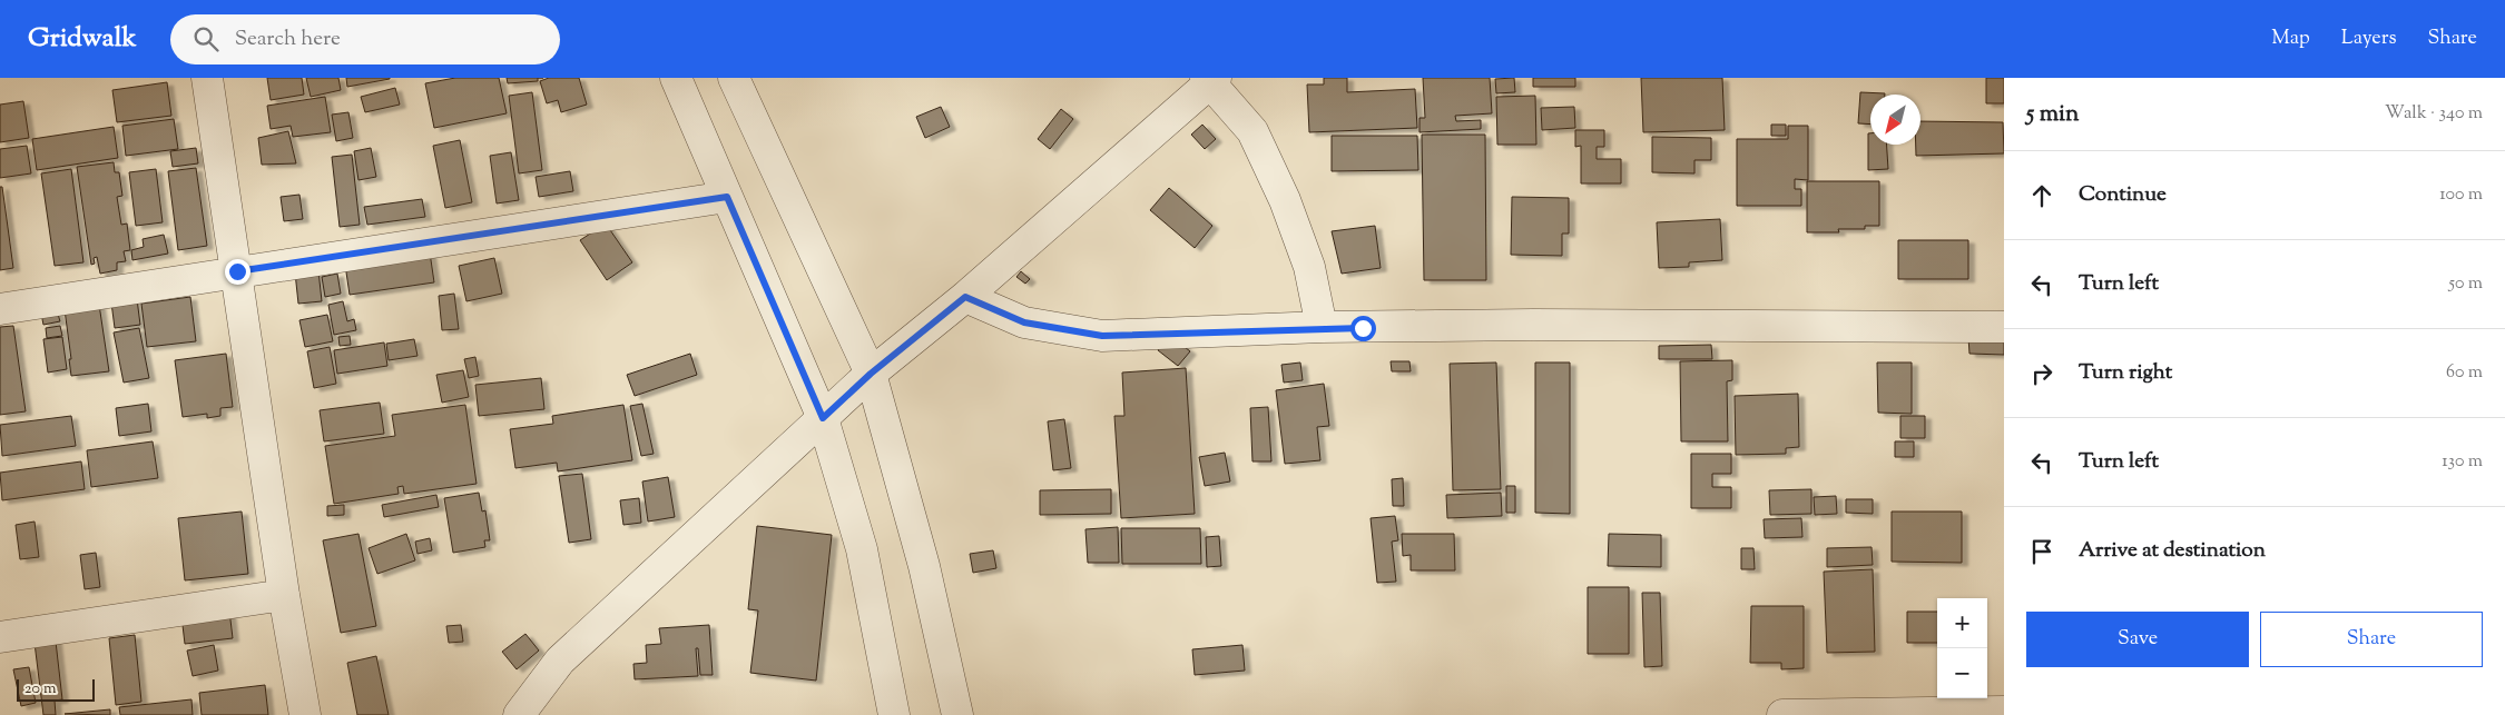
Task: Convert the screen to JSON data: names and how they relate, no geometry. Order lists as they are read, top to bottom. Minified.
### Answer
{"scale_bar":"20 m","north":"bottom left","page":{"header":"Gridwalk","search":"Search here","nav":["Map","Layers","Share"],"heading":["5 min","Walk · 340 m"],"list":[["Continue","100 m"],["Turn left","50 m"],["Turn right","60 m"],["Turn left","130 m"],"Arrive at destination"],"buttons":["Save","Share"],"map_buttons":["+","−"],"scale":"20 m"}}
